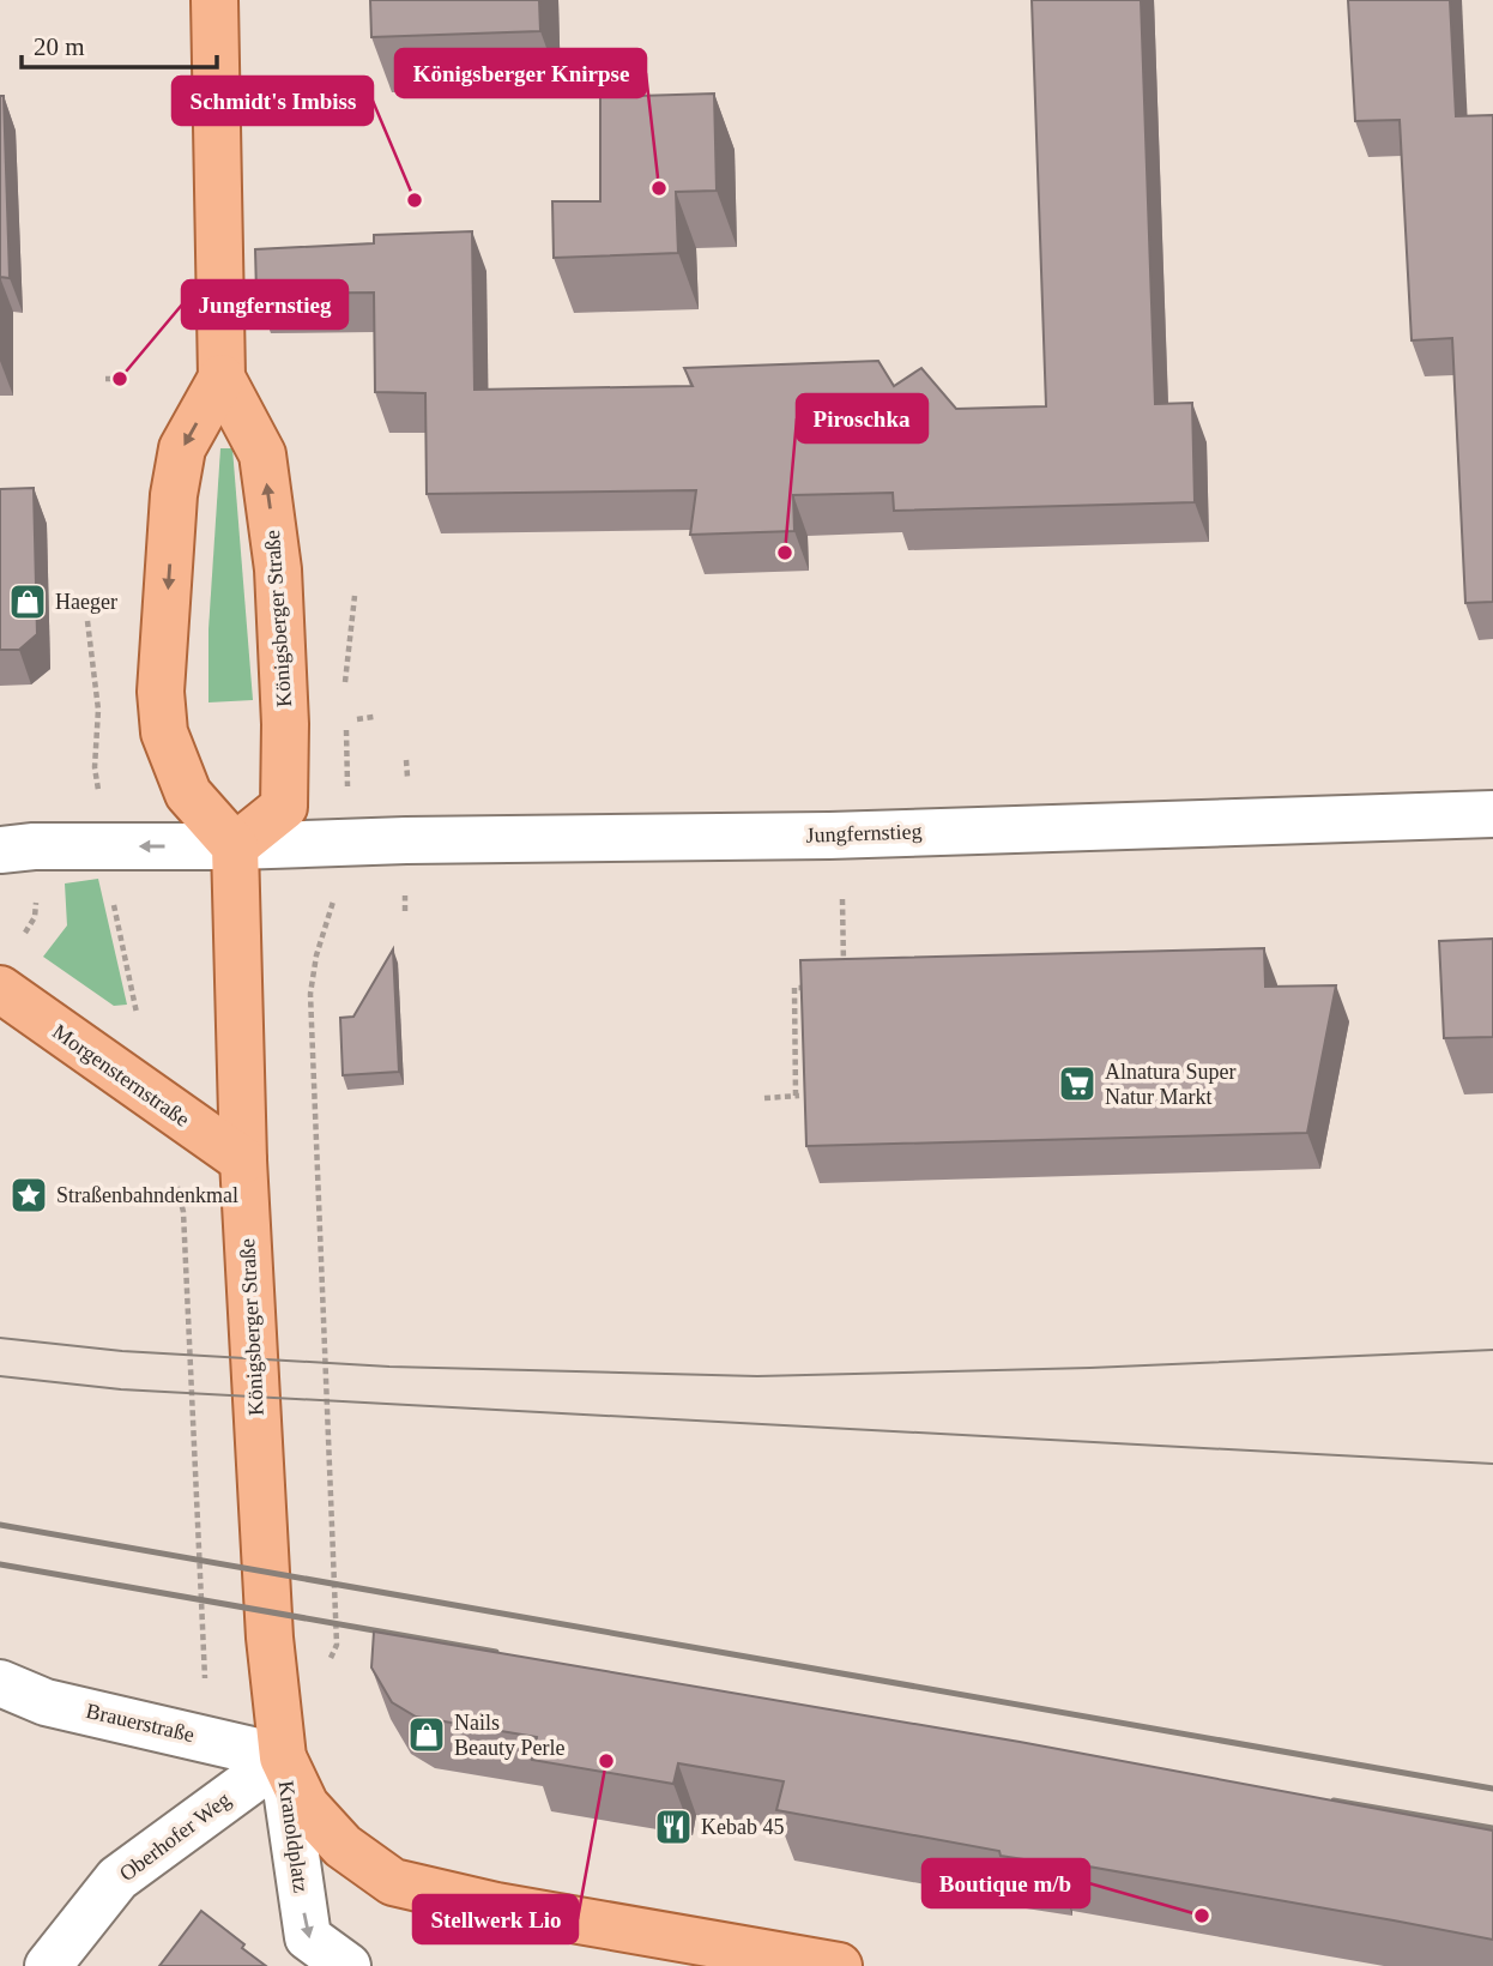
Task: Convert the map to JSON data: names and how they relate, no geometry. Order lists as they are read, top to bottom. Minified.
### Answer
{"streets":{"main road":["Königsberger Straße","Morgensternstraße","Kranoldplatz"],"street":["Jungfernstieg","Brauerstraße","Oberhofer Weg"]},"crossings":[["Königsberger Straße","Jungfernstieg"],["Königsberger Straße","Morgensternstraße"],["Königsberger Straße","Brauerstraße"],["Königsberger Straße","Oberhofer Weg"],["Königsberger Straße","Kranoldplatz"],["Brauerstraße","Oberhofer Weg"],["Brauerstraße","Kranoldplatz"],["Oberhofer Weg","Kranoldplatz"]],"places":{"other":["Königsberger Knirpse","Schmidt's Imbiss","Jungfernstieg","Piroschka","Stellwerk Lio","Boutique m/b"],"shop":["Haeger","Nails Beauty Perle"],"supermarket":["Alnatura Super Natur Markt"],"place":["Straßenbahndenkmal"],"restaurant":["Kebab 45"]},"scale_bar":"20 m"}
